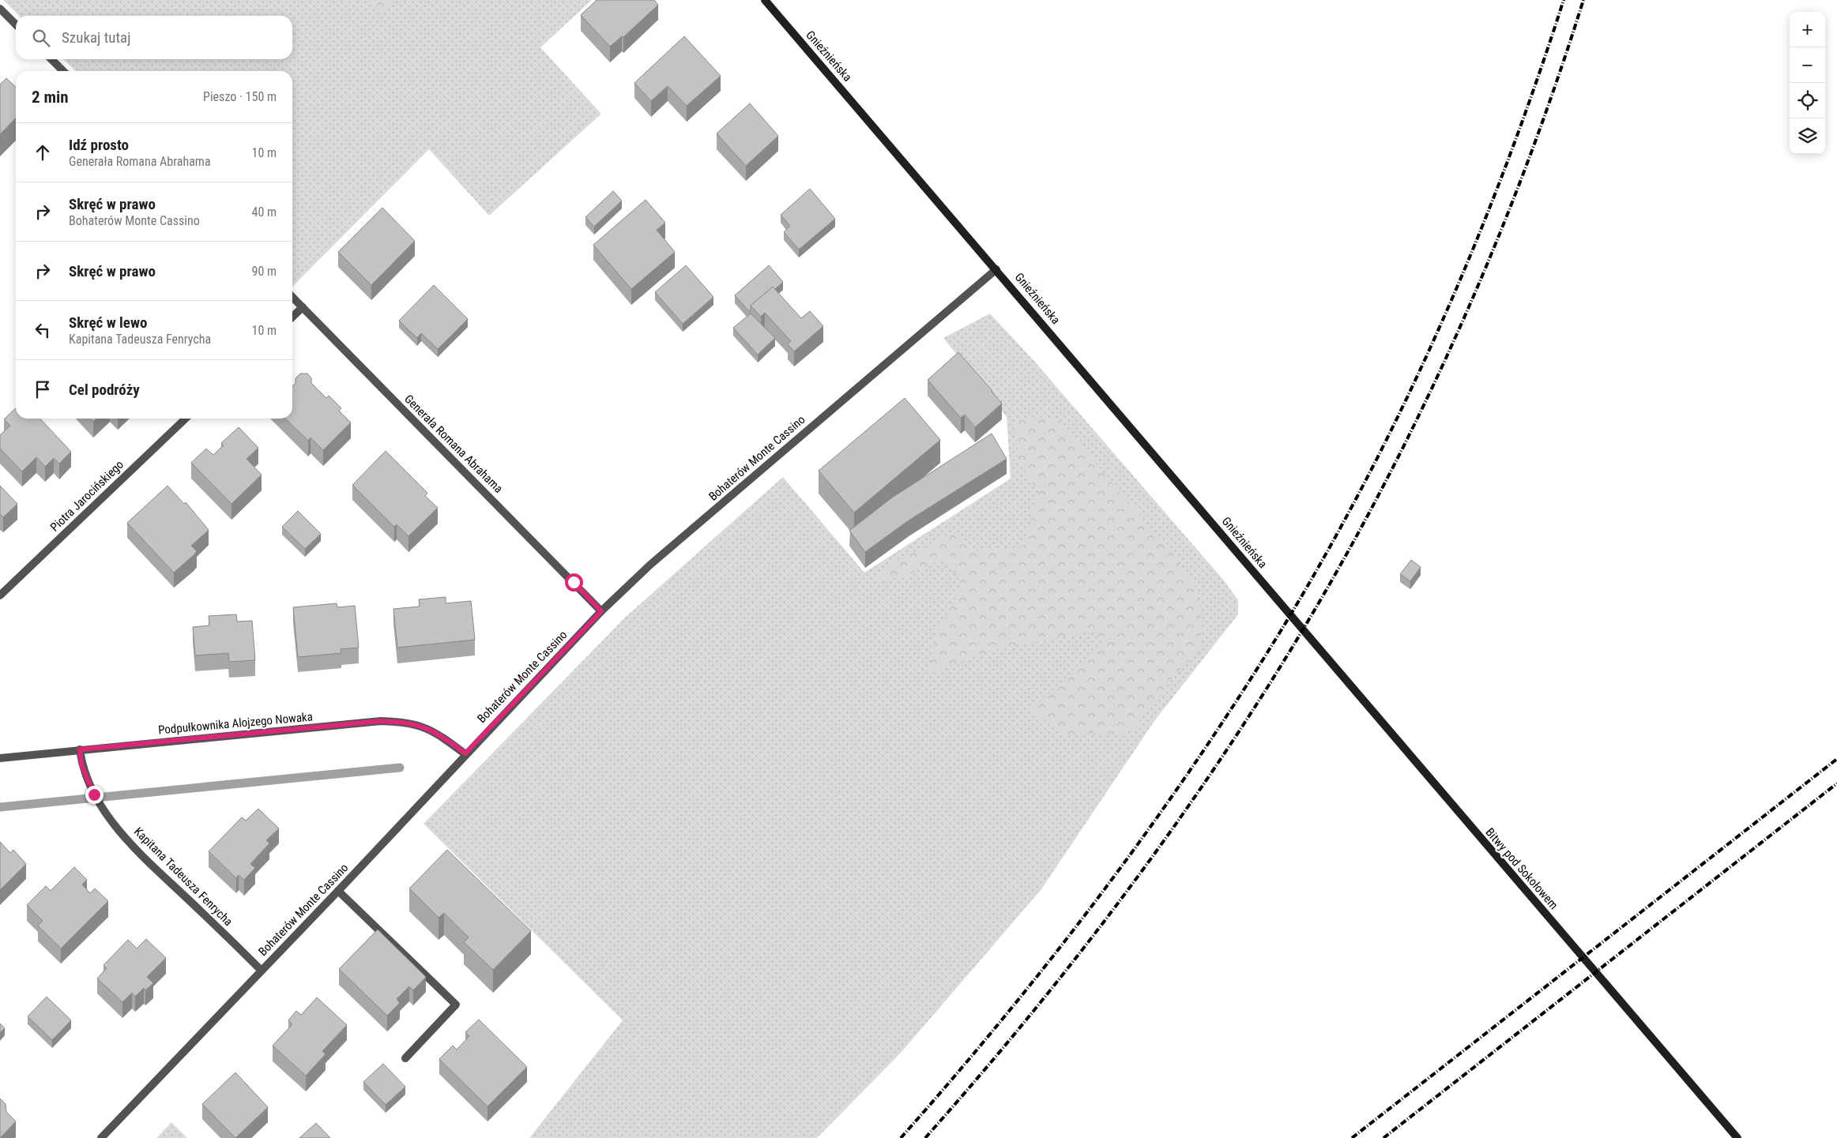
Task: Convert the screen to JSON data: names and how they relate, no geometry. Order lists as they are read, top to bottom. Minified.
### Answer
{"streets":{"street":["Gnieźnieńska","Generała Romana Abrahama","Bohaterów Monte Cassino","Piotra Jarocińskiego","Podpułkownika Alojzego Nowaka","Bitwy pod Sokołowem","Kapitana Tadeusza Fenrycha"]},"crossings":[["Gnieźnieńska","Bohaterów Monte Cassino"],["Gnieźnieńska","Bitwy pod Sokołowem"],["Generała Romana Abrahama","Bohaterów Monte Cassino"],["Bohaterów Monte Cassino","Podpułkownika Alojzego Nowaka"],["Bohaterów Monte Cassino","Kapitana Tadeusza Fenrycha"],["Podpułkownika Alojzego Nowaka","Kapitana Tadeusza Fenrycha"]],"page":{"map_buttons":["+","−"],"search":"Szukaj tutaj","heading":["2 min","Pieszo · 150 m"],"list":[["Idź prosto","Generała Romana Abrahama","10 m"],["Skręć w prawo","Bohaterów Monte Cassino","40 m"],["Skręć w prawo","90 m"],["Skręć w lewo","Kapitana Tadeusza Fenrycha","10 m"],"Cel podróży"]}}
